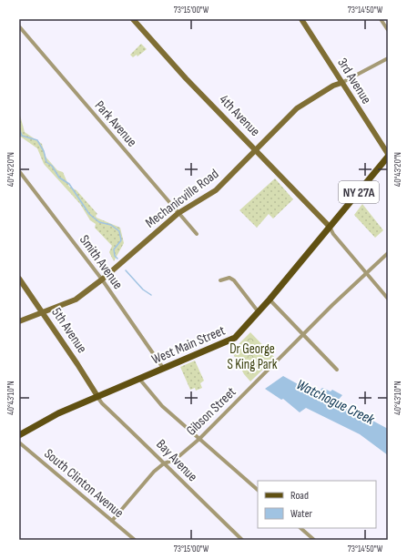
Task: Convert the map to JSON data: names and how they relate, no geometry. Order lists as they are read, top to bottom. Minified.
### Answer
{"streets":{"main road":["NY 27A","West Main Street"],"street":["3rd Avenue","4th Avenue","Park Avenue","Mechanicville Road","Smith Avenue","5th Avenue","Gibson Street","Bay Avenue","South Clinton Avenue"]},"crossings":[["3rd Avenue","Mechanicville Road"],["4th Avenue","NY 27A"],["4th Avenue","Mechanicville Road"],["4th Avenue","West Main Street"],["Park Avenue","Mechanicville Road"],["NY 27A","West Main Street"],["Mechanicville Road","Smith Avenue"],["Mechanicville Road","5th Avenue"],["Smith Avenue","West Main Street"],["5th Avenue","West Main Street"],["5th Avenue","Bay Avenue"],["West Main Street","Bay Avenue"],["Gibson Street","Bay Avenue"],["Gibson Street","South Clinton Avenue"]],"water":["Watchogue Creek"],"parks":["Dr George S King Park"],"legend":["Road","Water"],"coordinates":["73°15'00\"W","73°14'50\"W","40°43'20\"N","40°43'10\"N"]}
